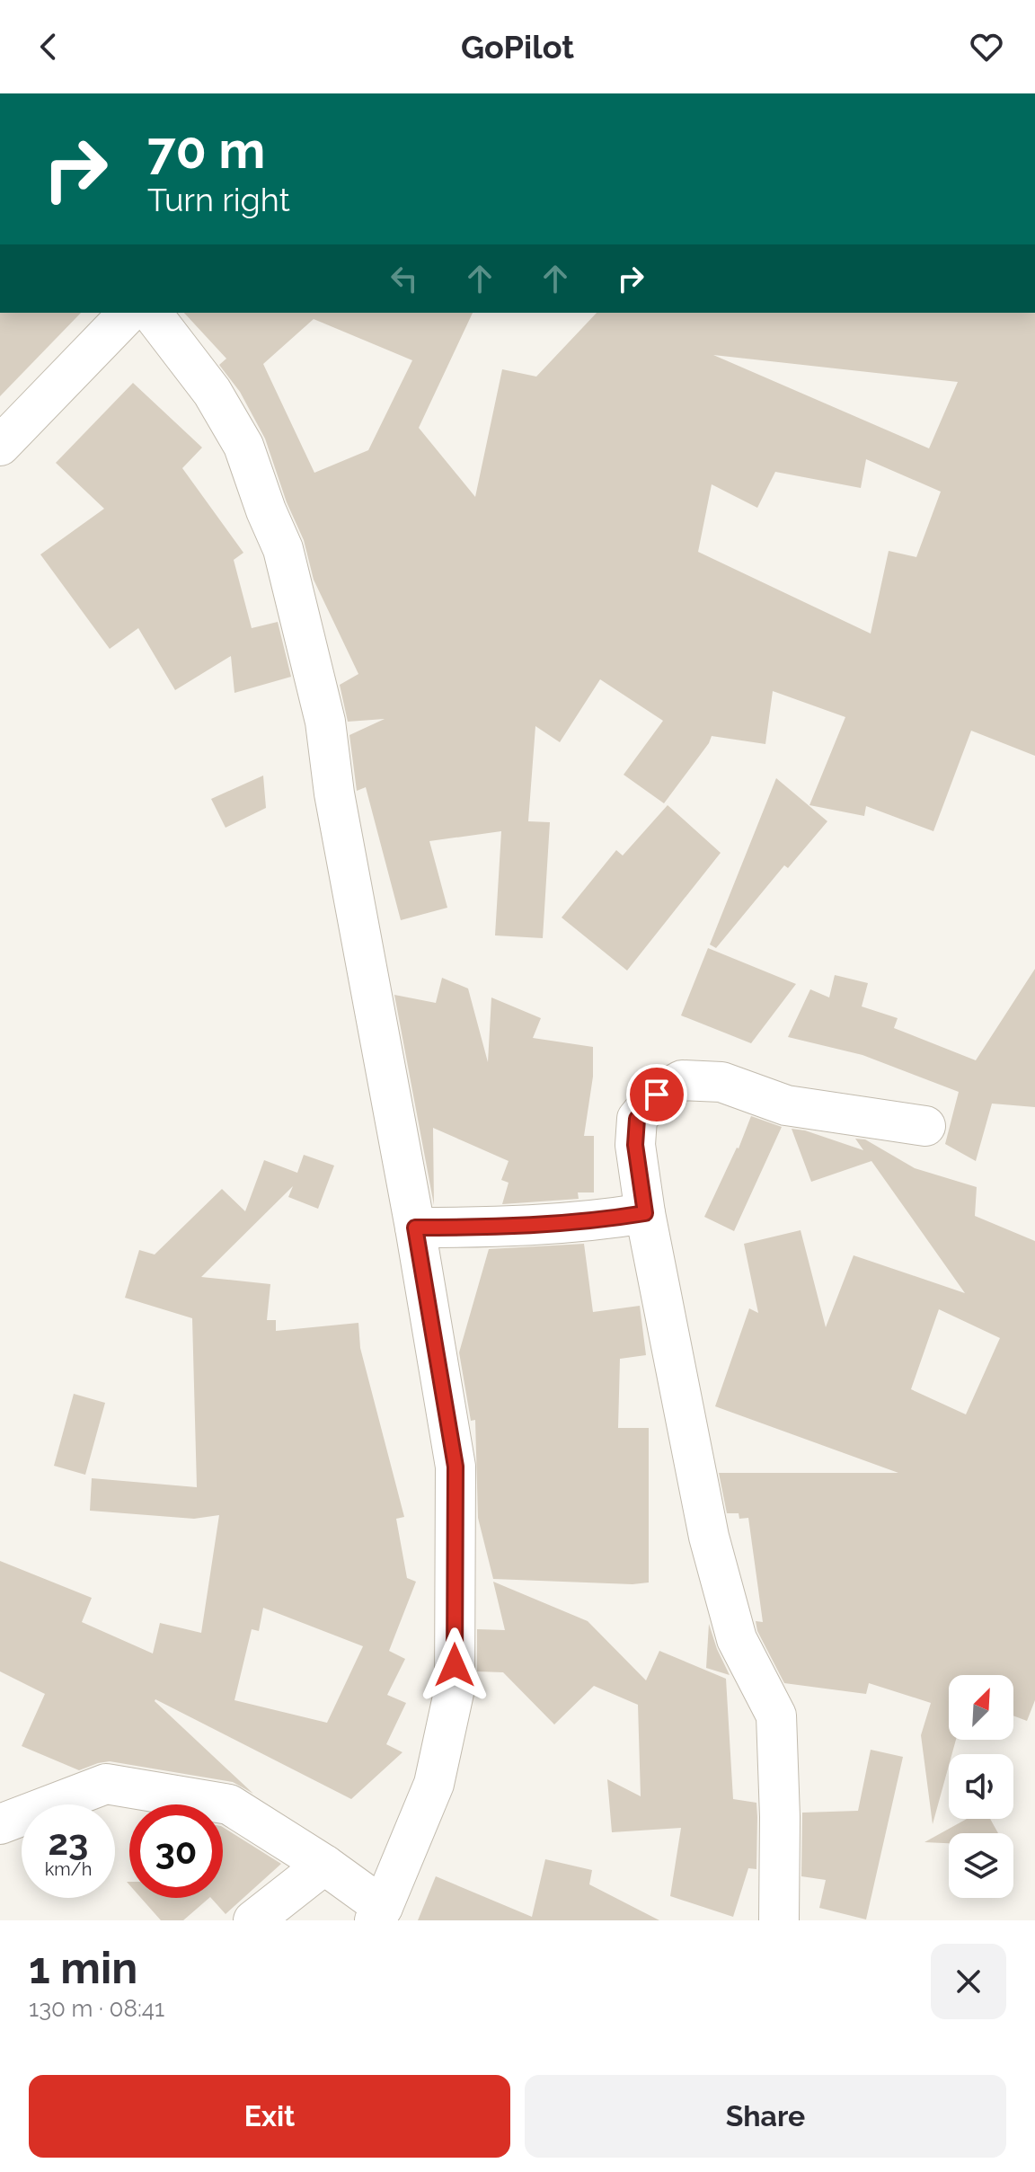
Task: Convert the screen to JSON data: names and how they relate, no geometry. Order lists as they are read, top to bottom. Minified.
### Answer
{"north":"top right","page":{"header":"GoPilot","turn":["70 m","Turn right"],"speed":"23 km/h","limit":"30","heading":["1 min","130 m · 08:41"],"buttons":["Exit","Share"]}}
